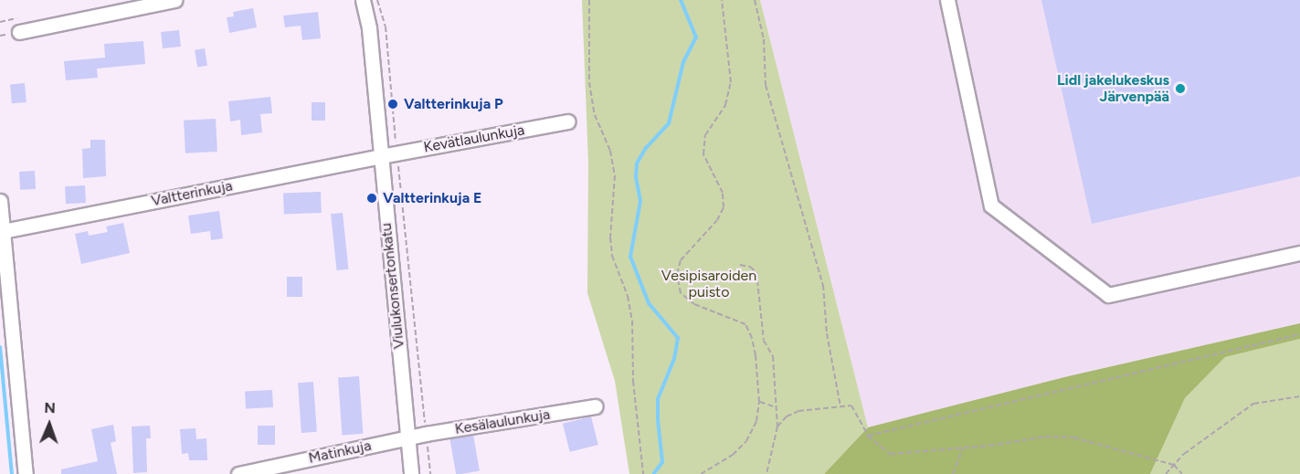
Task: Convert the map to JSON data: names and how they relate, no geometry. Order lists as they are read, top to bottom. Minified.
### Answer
{"streets":{"street":["Kevätlaulunkuja","Valtterinkuja","Viulukonsertonkatu","Kesälaulunkuja","Matinkuja"]},"crossings":[["Kevätlaulunkuja","Valtterinkuja"],["Kevätlaulunkuja","Viulukonsertonkatu"],["Valtterinkuja","Viulukonsertonkatu"],["Viulukonsertonkatu","Kesälaulunkuja"],["Viulukonsertonkatu","Matinkuja"],["Kesälaulunkuja","Matinkuja"]],"parks":["Vesipisaroiden puisto"],"places":["Lidl jakelukeskus Järvenpää","Valtterinkuja P","Valtterinkuja E"],"north":"top"}
